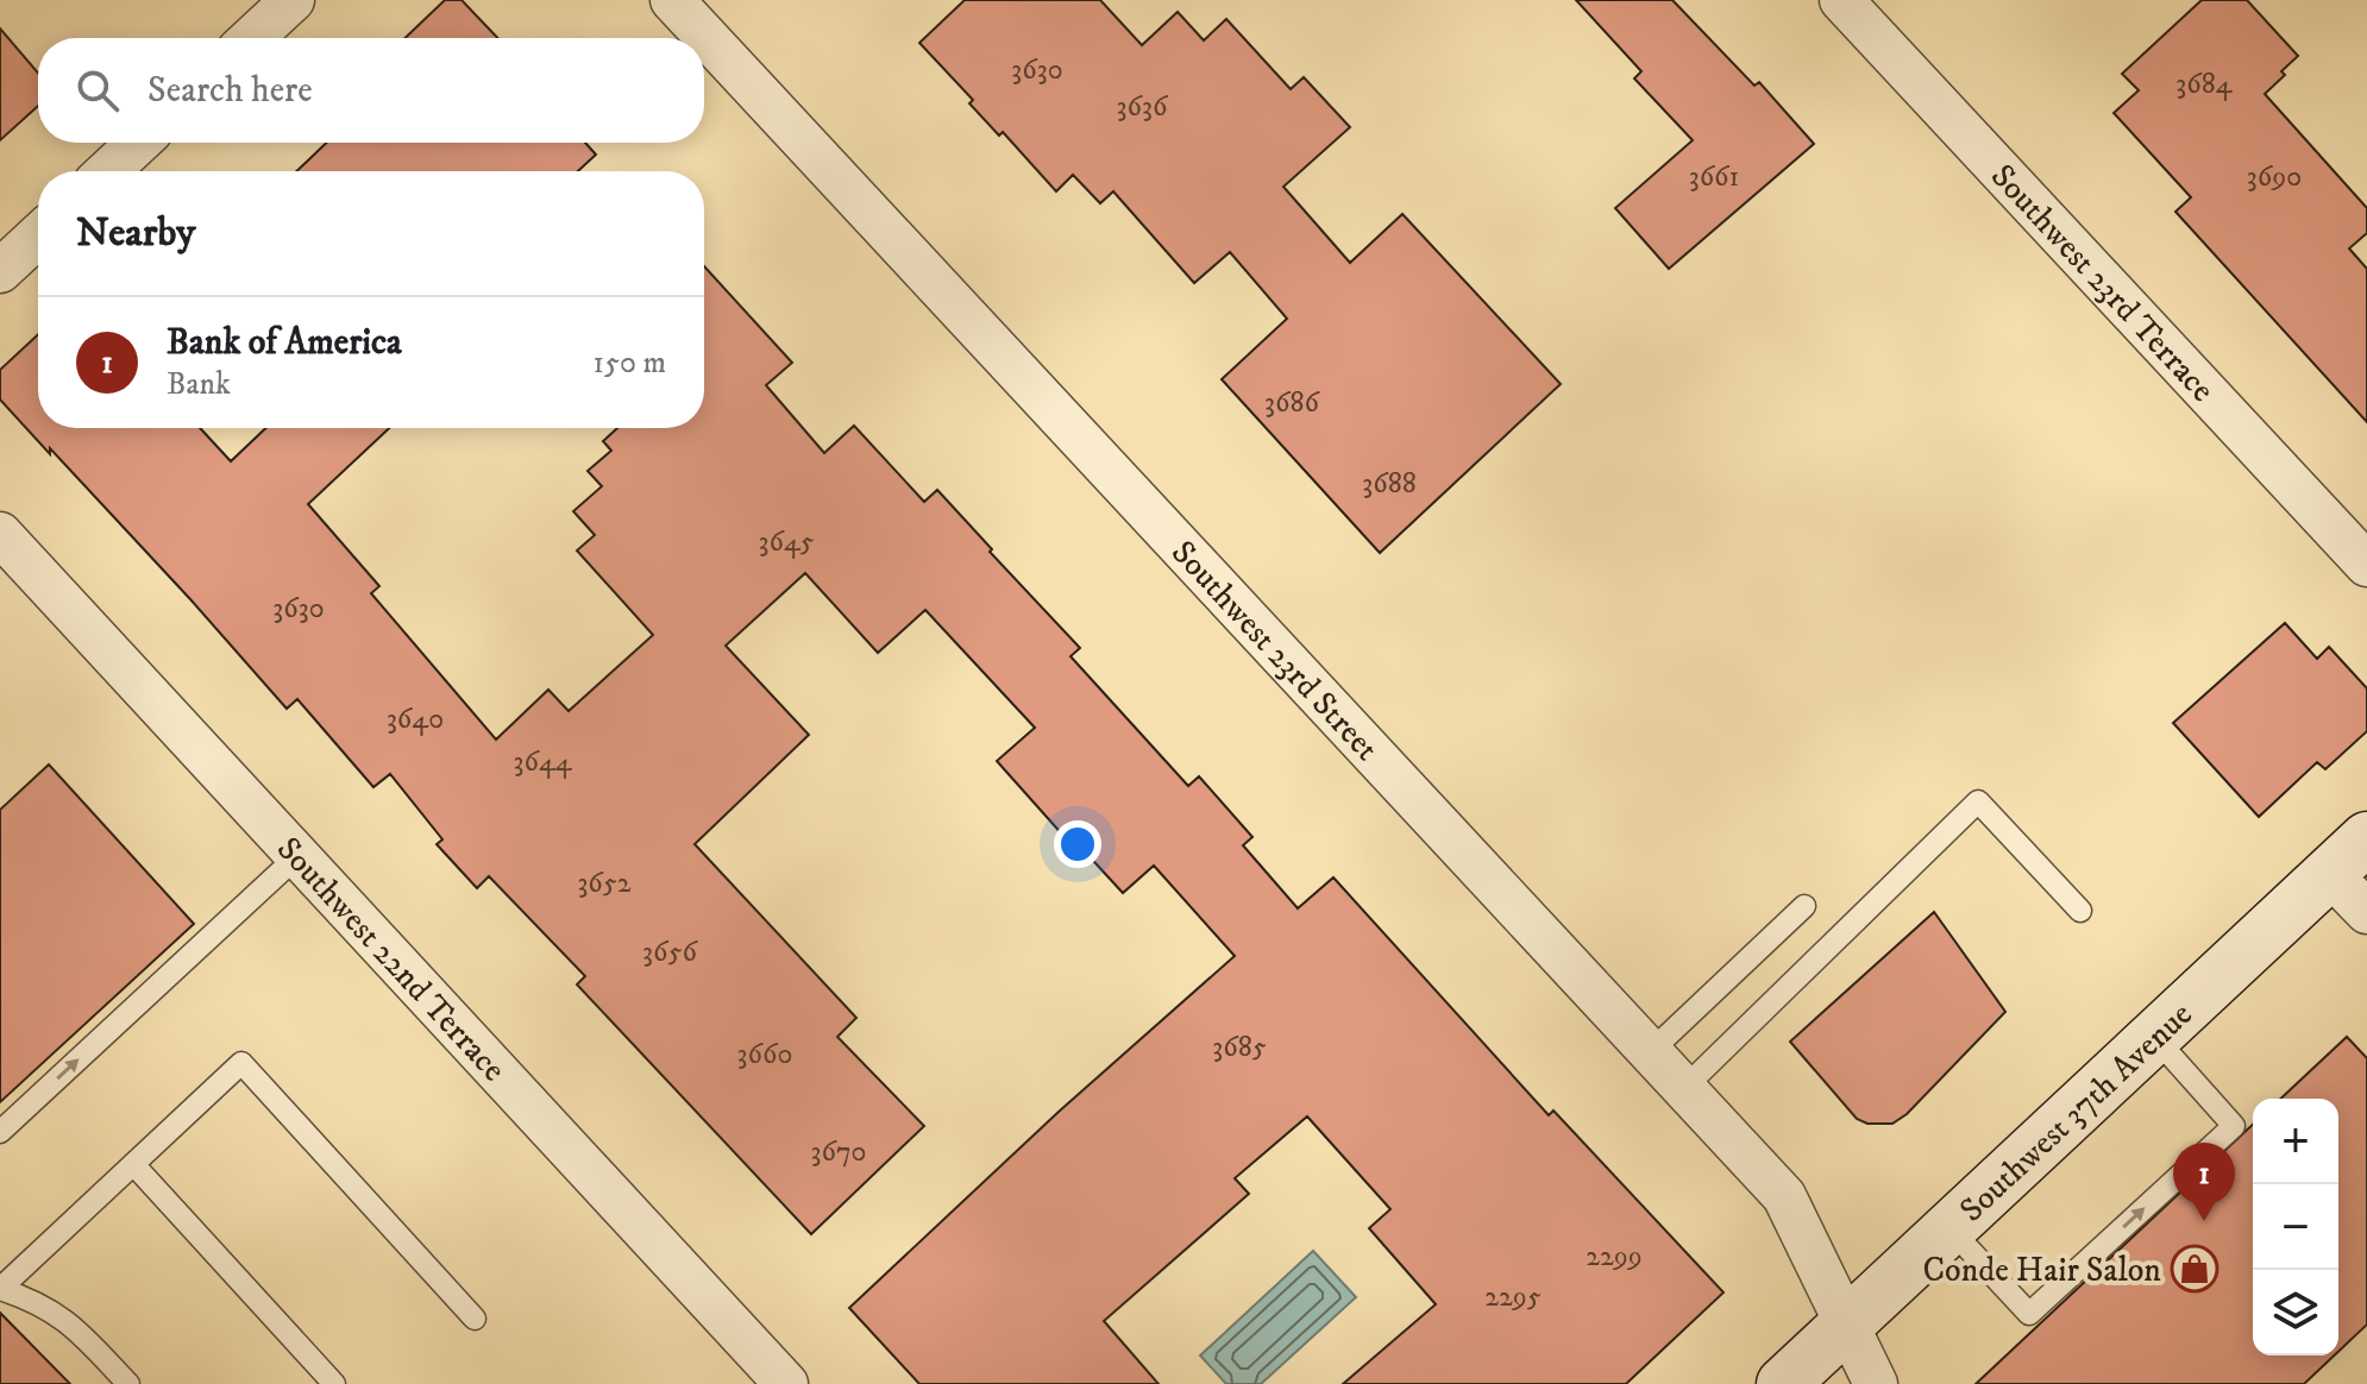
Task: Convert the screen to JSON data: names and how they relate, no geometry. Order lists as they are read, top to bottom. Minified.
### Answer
{"streets":{"main road":["Southwest 37th Avenue"],"street":["Southwest 23rd Terrace","Southwest 23rd Street","Southwest 22nd Terrace"]},"crossings":[["Southwest 23rd Street","Southwest 37th Avenue"]],"places":{"shop":["Conde Hair Salon"]},"house_numbers":["3630","3684","3636","3661","3690","3686","3688","3645","3630","3640","3644","3652","3656","3685","3660","3670","2299","2295"],"page":{"search":"Search here","heading":"Nearby","list":[{"mark":"1","name":"Bank of America","note":"Bank","value":"150 m"}],"map_buttons":["+","−"],"pins":"1"}}
